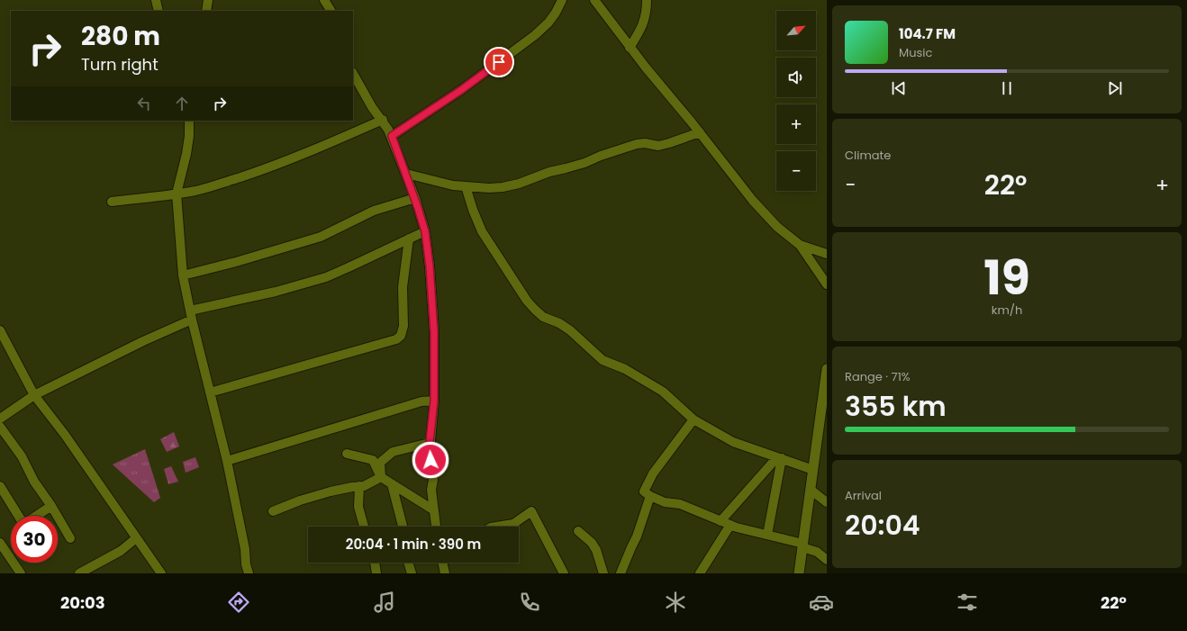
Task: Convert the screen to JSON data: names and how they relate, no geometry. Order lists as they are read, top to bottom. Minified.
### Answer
{"north":"top right","page":{"map_buttons":["+","−"],"turn":["280 m","Turn right"],"song":["104.7 FM","Music"],"tile":["Climate",["19","km/h"],["Range · 71%","355 km"],["Arrival","20:04"]],"heat":["−","22°","+"],"limit":"30","trip":"20:04 · 1 min · 390 m","tabs":["20:03","22°"]}}
